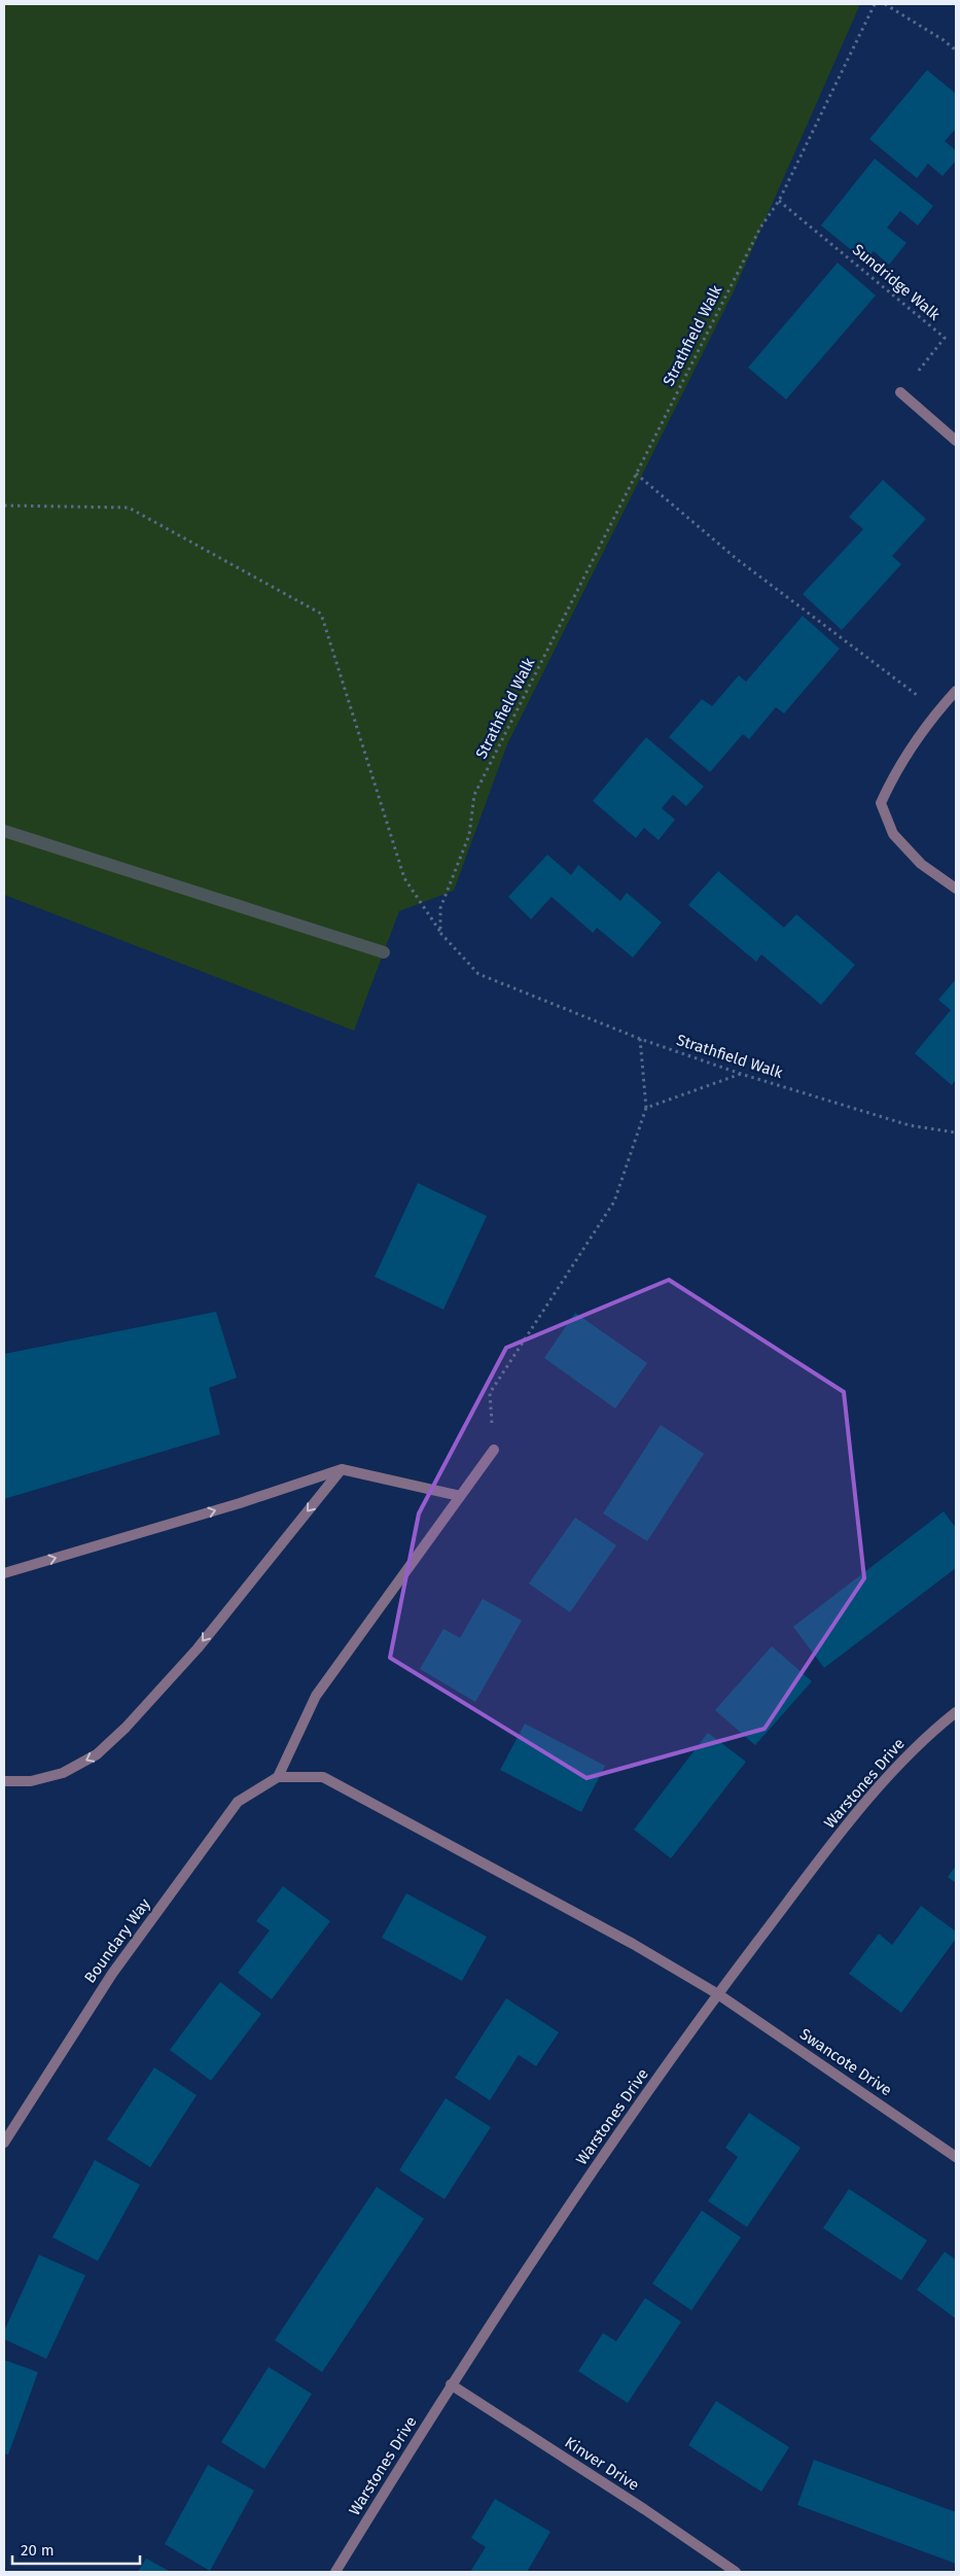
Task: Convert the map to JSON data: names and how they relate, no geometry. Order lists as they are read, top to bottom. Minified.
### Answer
{"streets":{"street":["Warstones Drive","Boundary Way","Swancote Drive","Kinver Drive"],"path":["Sundridge Walk","Strathfield Walk"]},"crossings":[["Sundridge Walk","Strathfield Walk"],["Warstones Drive","Swancote Drive"],["Warstones Drive","Kinver Drive"],["Boundary Way","Swancote Drive"]],"scale_bar":"20 m"}
